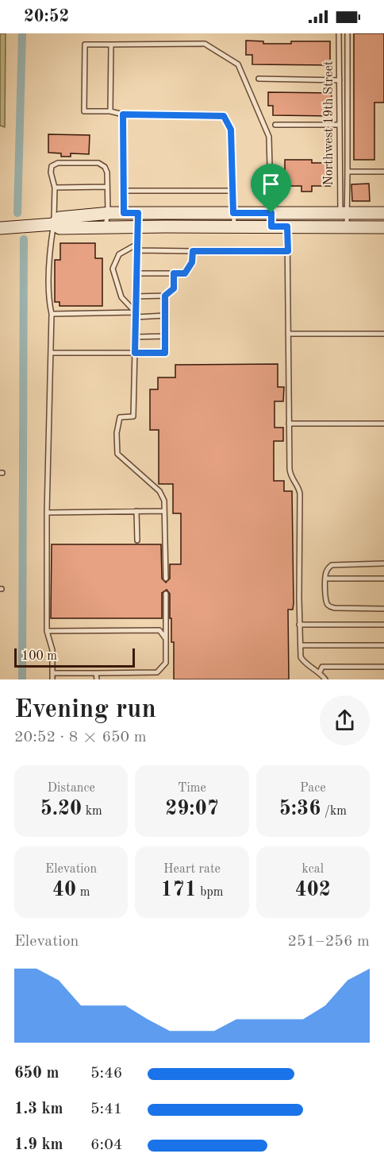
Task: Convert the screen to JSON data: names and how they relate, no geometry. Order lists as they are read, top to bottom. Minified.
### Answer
{"streets":{"lane":["Northwest 19th Street"]},"scale_bar":"100 m","page":{"status":"20:52","scale":"100 m","heading":["Evening run","20:52 · 8 × 650 m"],"stats":[["Distance","5.20 km"],["Time","29:07"],["Pace","5:36 /km"],["Elevation","40 m"],["Heart rate","171 bpm"],["kcal","402"]],"chart":["Elevation","251–256 m"],"list":[{"name":"650 m","note":"5:46"},{"name":"1.3 km","note":"5:41"},{"name":"1.9 km","note":"6:04"}]}}
